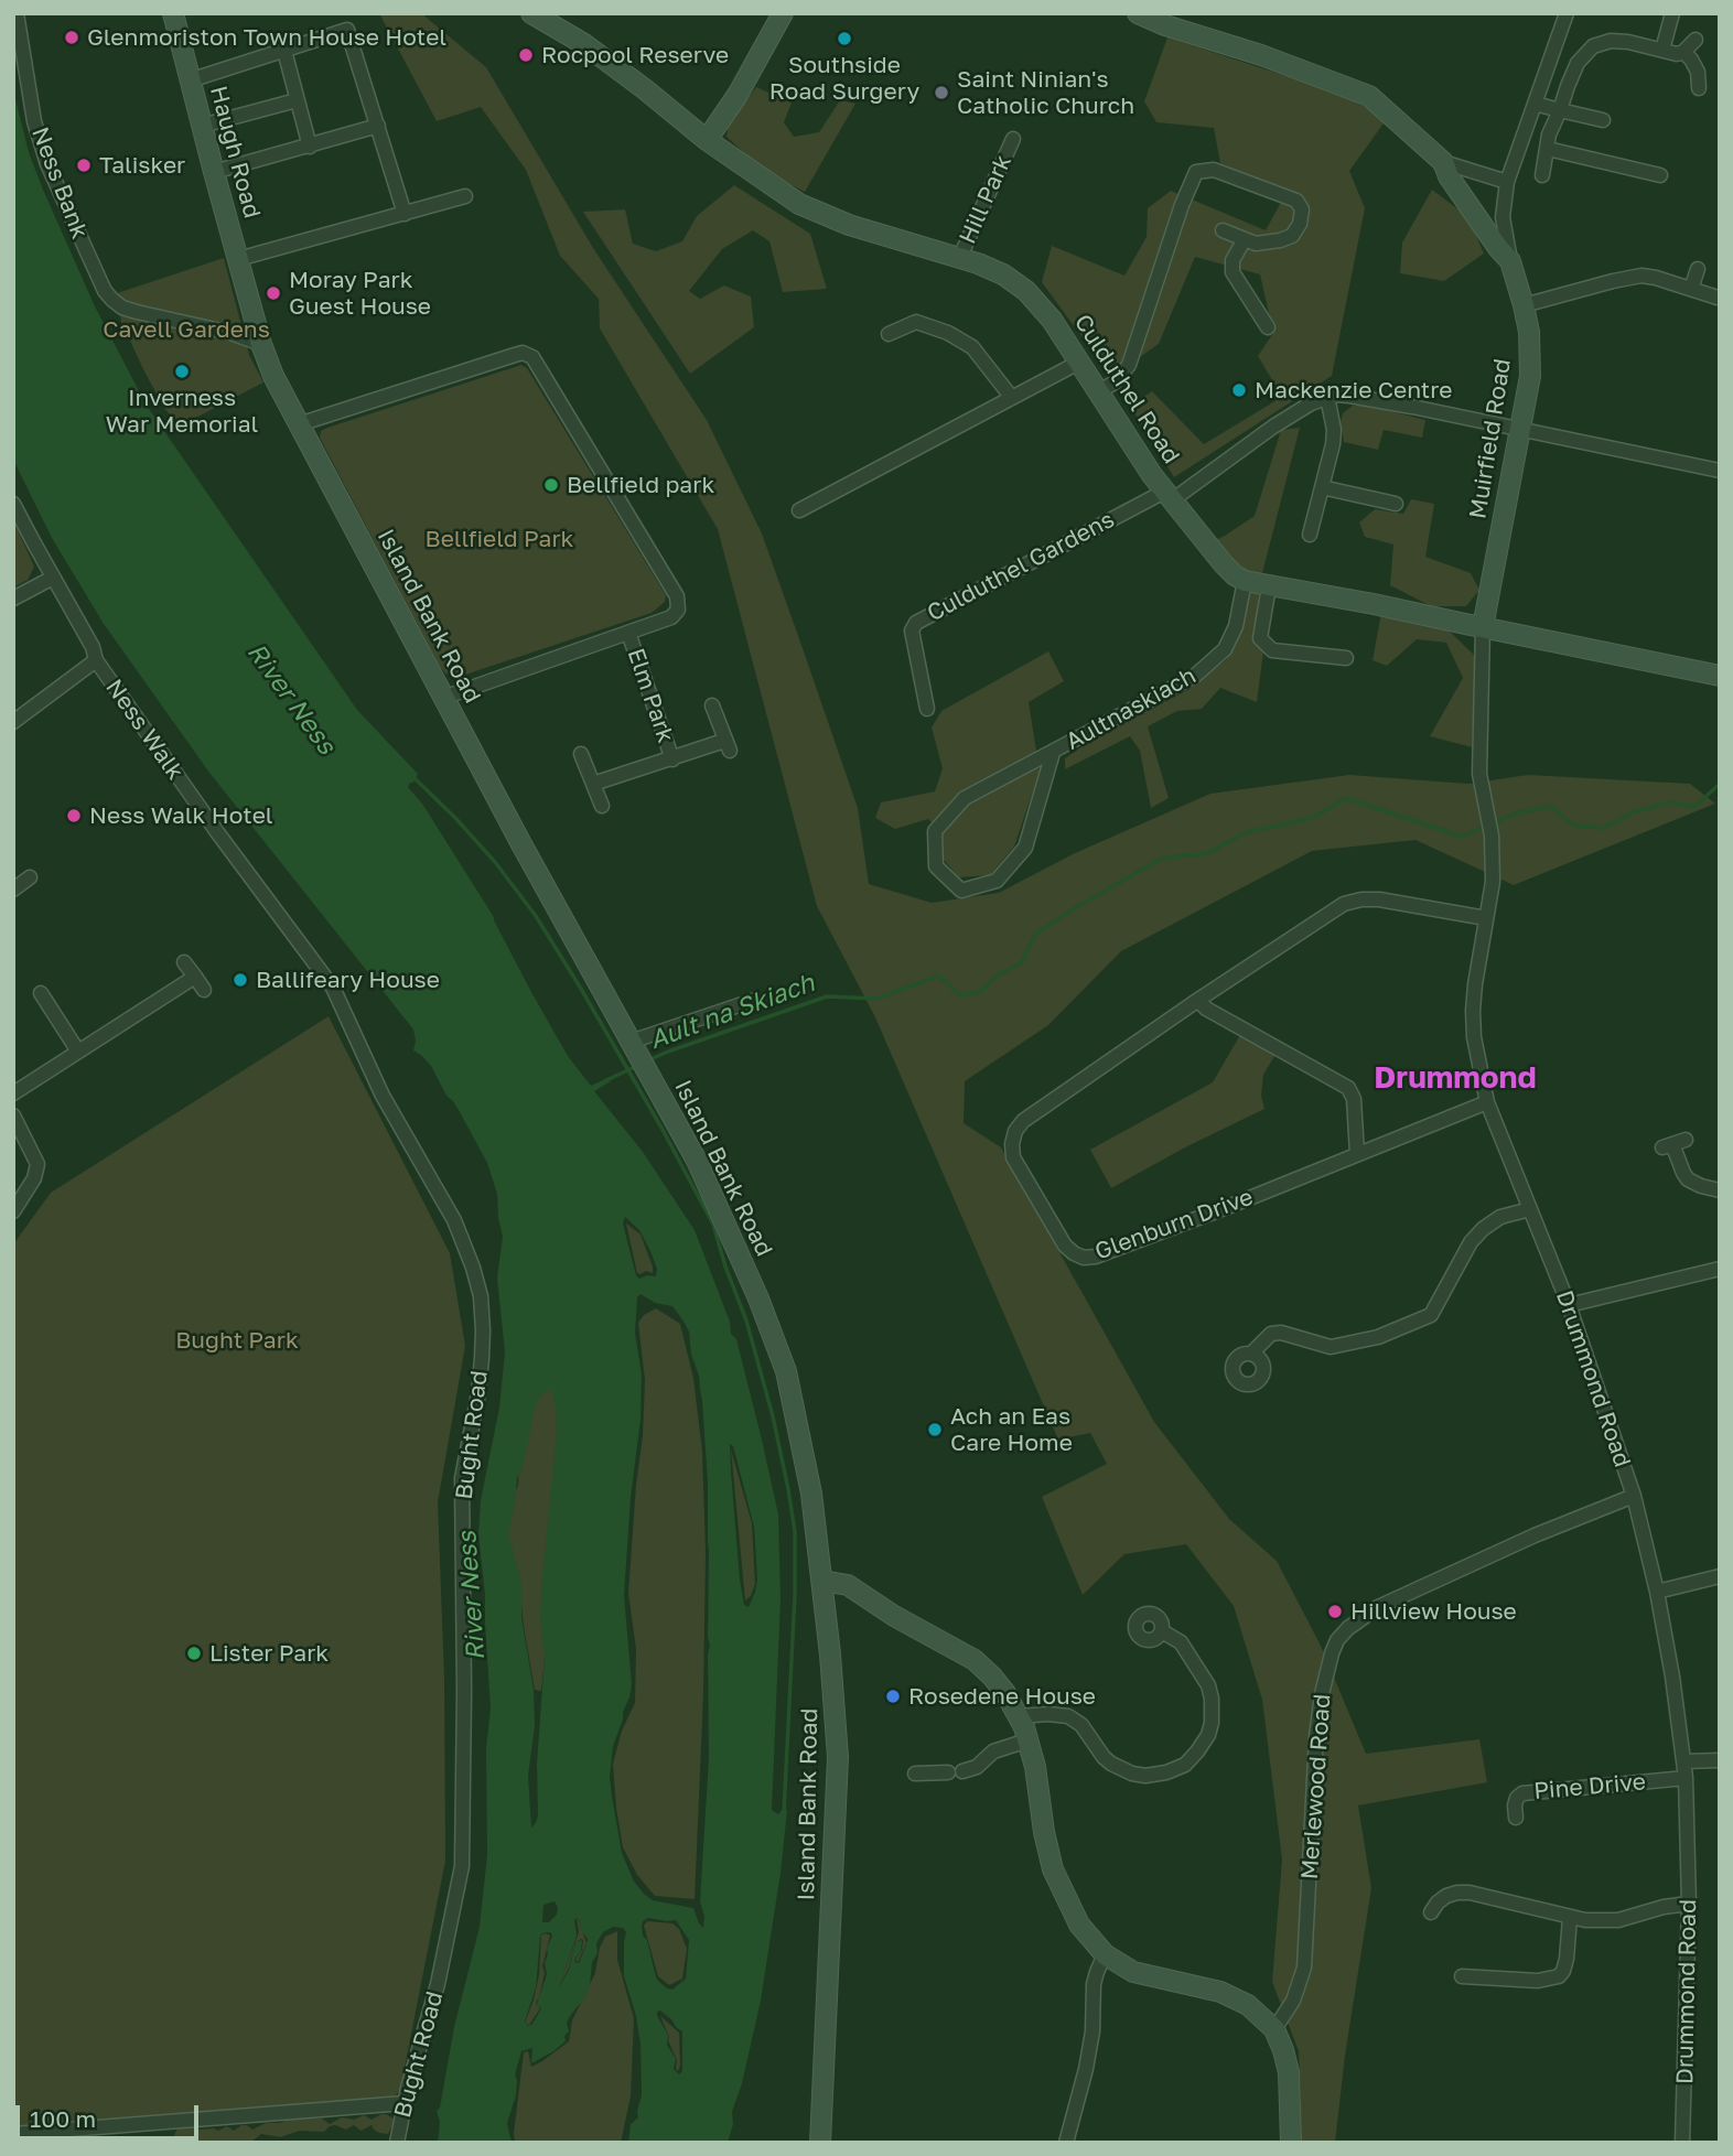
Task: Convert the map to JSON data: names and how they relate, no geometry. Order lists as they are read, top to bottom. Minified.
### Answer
{"streets":{"main road":["Haugh Road","Culduthel Road","Muirfield Road","Island Bank Road"],"street":["Ness Bank","Hill Park","Culduthel Gardens","Elm Park","Aultnaskiach","Ness Walk","Glenburn Drive","Drummond Road","Bught Road","Merlewood Road","Pine Drive"]},"crossings":[["Haugh Road","Island Bank Road"],["Ness Bank","Island Bank Road"],["Hill Park","Culduthel Road"],["Culduthel Road","Muirfield Road"],["Culduthel Road","Culduthel Gardens"],["Culduthel Road","Aultnaskiach"],["Culduthel Road","Drummond Road"],["Muirfield Road","Drummond Road"],["Ness Walk","Bught Road"],["Glenburn Drive","Drummond Road"],["Drummond Road","Merlewood Road"],["Drummond Road","Pine Drive"]],"districts":["Drummond"],"water":["River Ness","Ault na Skiach"],"parks":["Cavell Gardens","Bellfield Park","Bught Park"],"places":["Glenmoriston Town House Hotel","Southside Road Surgery","Rocpool Reserve","Saint Ninian's Catholic Church","Talisker","Moray Park Guest House","Inverness War Memorial","Mackenzie Centre","Bellfield park","Ness Walk Hotel","Ballifeary House","Ach an Eas Care Home","Hillview House","Lister Park","Rosedene House"],"scale_bar":"100 m"}
